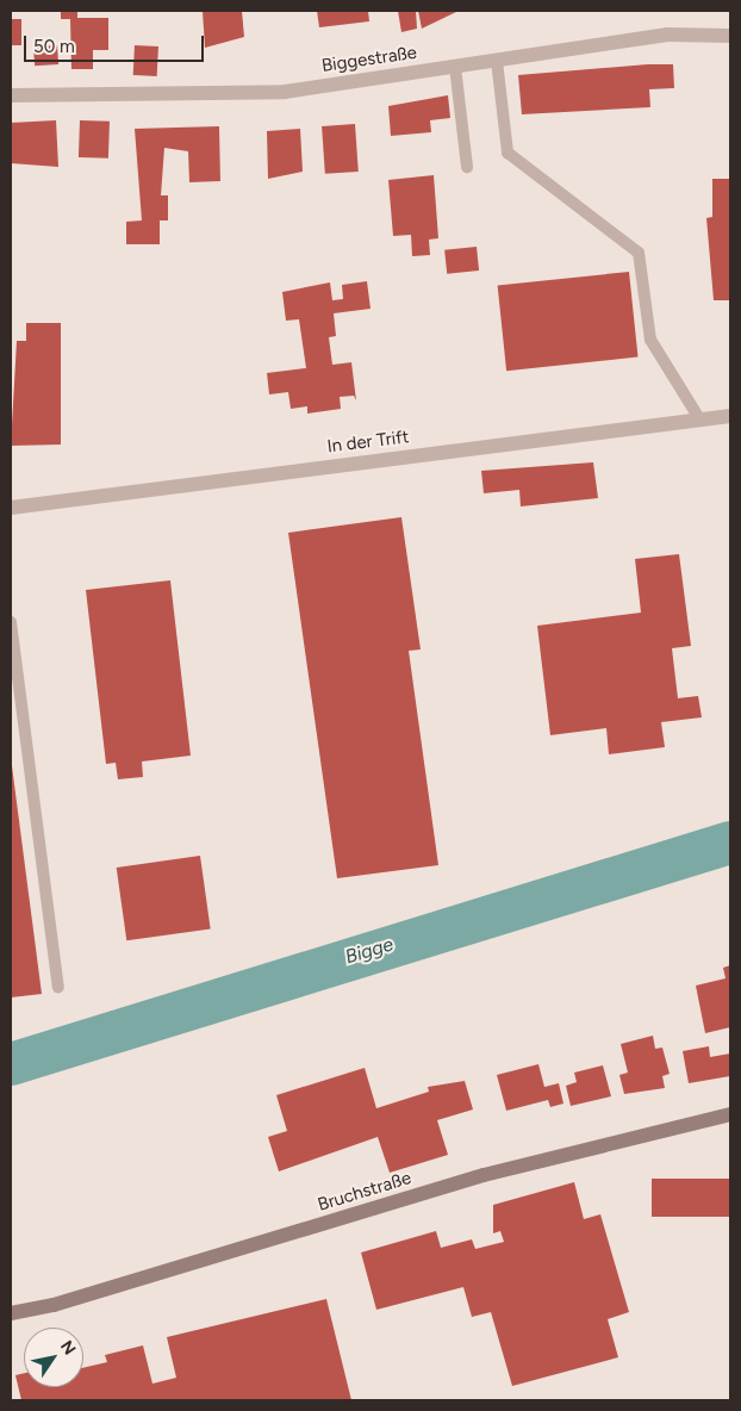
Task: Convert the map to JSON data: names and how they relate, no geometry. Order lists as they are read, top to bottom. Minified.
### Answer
{"streets":{"main road":["Bruchstraße"],"street":["Biggestraße","In der Trift"]},"water":["Bigge"],"scale_bar":"50 m","north":"top right"}
